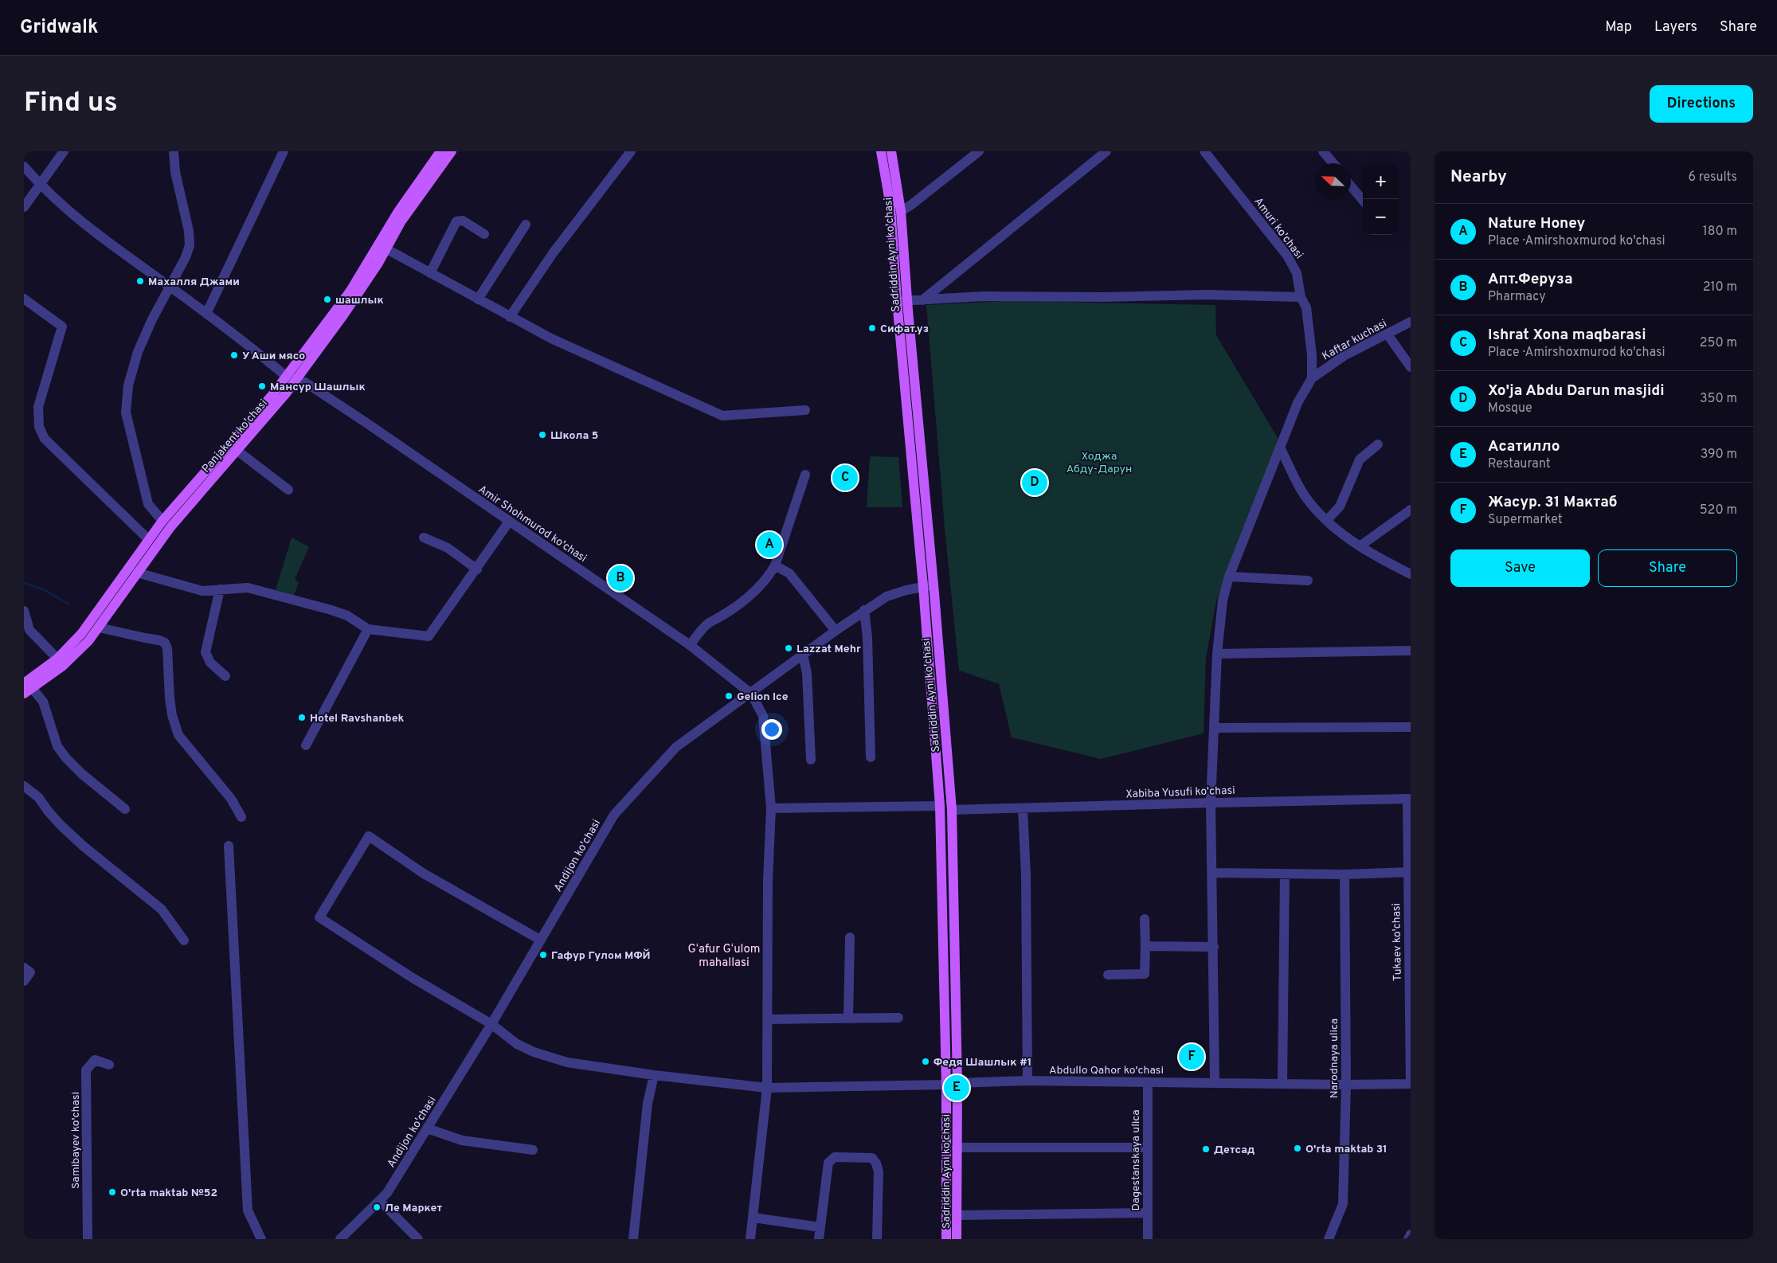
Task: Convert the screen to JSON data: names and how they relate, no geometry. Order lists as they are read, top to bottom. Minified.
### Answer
{"streets":{"main road":["Sadriddin Ayni ko'chasi","Panjakent ko'chasi"],"street":["Amuri ko'chasi","Kaftar kuchasi","Amir Shohmurod ko'chasi","Xabiba Yusufi ko'chasi","Andijon ko'chasi","Tukaev ko'chasi","Narodnaya ulica","Abdullo Qahor ko'chasi","Samibayev ko'chasi","Dagestanskaya ulica"]},"crossings":[["Amuri ko'chasi","Kaftar kuchasi"],["Sadriddin Ayni ko'chasi","Xabiba Yusufi ko'chasi"],["Sadriddin Ayni ko'chasi","Andijon ko'chasi"],["Sadriddin Ayni ko'chasi","Abdullo Qahor ko'chasi"],["Kaftar kuchasi","Xabiba Yusufi ko'chasi"],["Kaftar kuchasi","Abdullo Qahor ko'chasi"],["Panjakent ko'chasi","Amir Shohmurod ko'chasi"],["Amir Shohmurod ko'chasi","Andijon ko'chasi"],["Xabiba Yusufi ko'chasi","Tukaev ko'chasi"],["Andijon ko'chasi","Abdullo Qahor ko'chasi"],["Tukaev ko'chasi","Abdullo Qahor ko'chasi"],["Narodnaya ulica","Abdullo Qahor ko'chasi"],["Abdullo Qahor ko'chasi","Dagestanskaya ulica"]],"districts":["Gʻafur Gʻulom mahallasi"],"parks":["Ходжа Абду-Дарун"],"places":["Махалля Джами","шашлык","Сифат.уз","У Аши мясо","Мансур Шашлык","Школа 5","Lazzat Mehr","Gelion Ice","Hotel Ravshanbek","Гафур Гулом МФЙ","Федя Шашлык #1","O'rta maktab 31","Детсад","O'rta maktab №52","Ле Маркет"],"north":"top left","page":{"header":"Gridwalk","nav":["Map","Layers","Share"],"buttons":["Directions",["Save","Share"]],"title":"Find us","heading":["Nearby","6 results"],"map_buttons":["+","−"],"list":[{"mark":"A","name":"Nature Honey","note":"Place · Amirshoxmurod ko'chasi","value":"180 m"},{"mark":"B","name":"Апт.Феруза","note":"Pharmacy","value":"210 m"},{"mark":"C","name":"Ishrat Хоnа mаqbаrasi","note":"Place · Amirshoxmurod ko'chasi","value":"250 m"},{"mark":"D","name":"Xo'ja Abdu Darun masjidi","note":"Mosque","value":"350 m"},{"mark":"E","name":"Асатилло","note":"Restaurant","value":"390 m"},{"mark":"F","name":"Жасур. 31 Мактаб","note":"Supermarket","value":"520 m"}],"pins":["C","D","A","B","F","E"]}}
